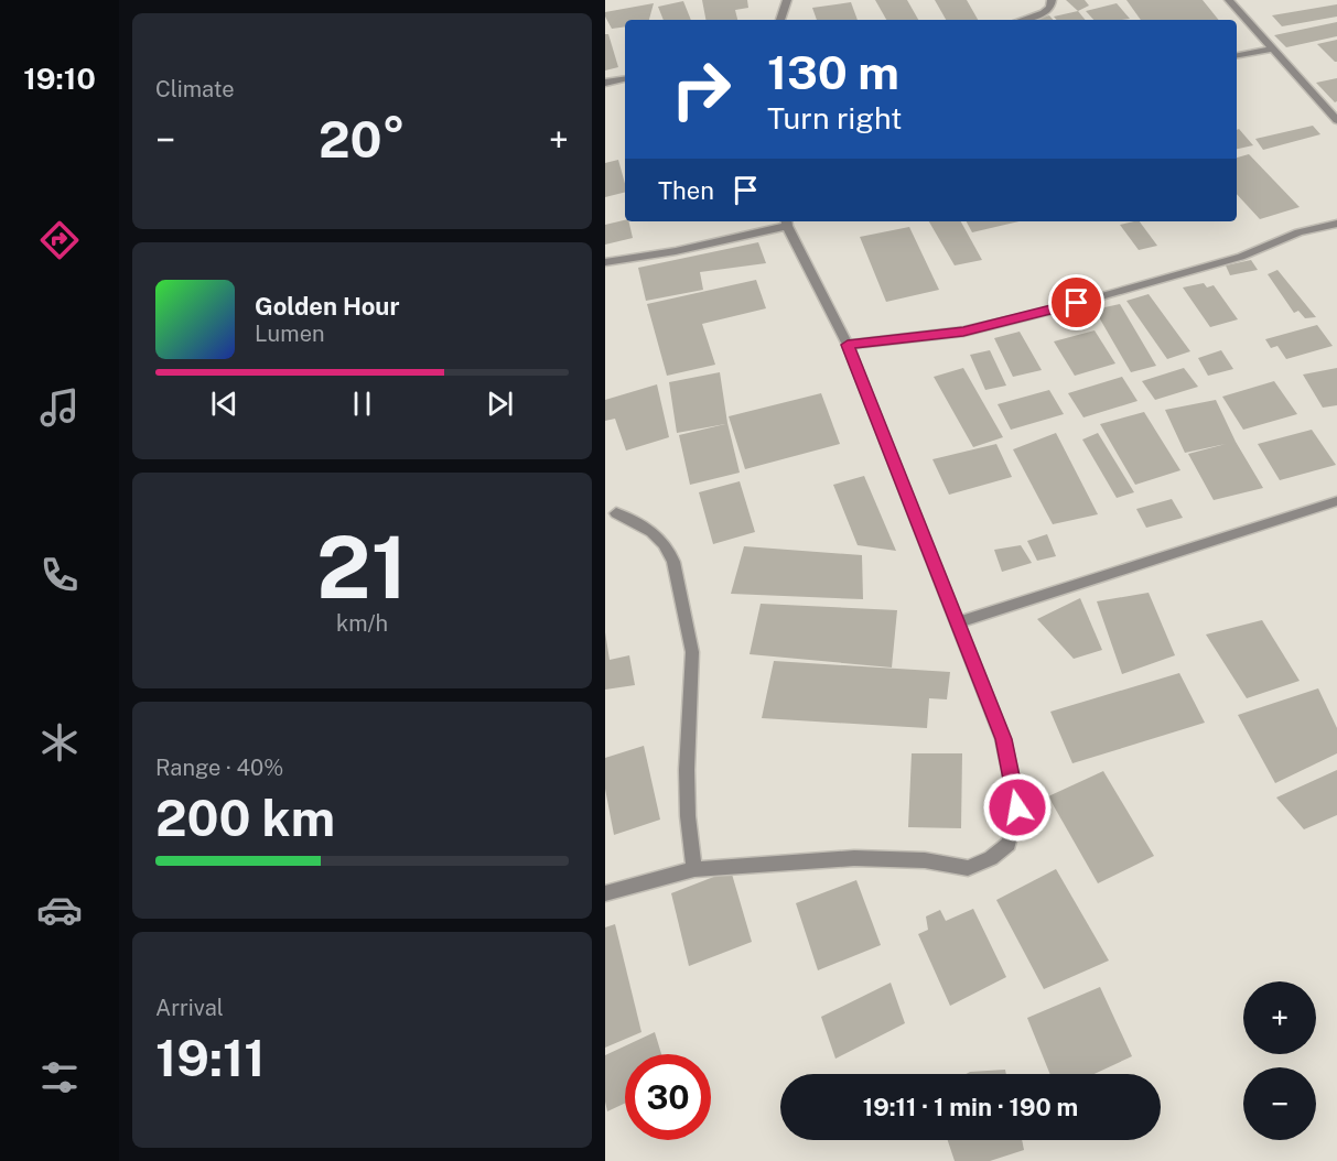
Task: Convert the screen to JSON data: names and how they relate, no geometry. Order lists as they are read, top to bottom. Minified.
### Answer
{"page":{"tabs":"19:10","tile":["Climate",["21","km/h"],["Range · 40%","200 km"],["Arrival","19:11"]],"turn":["130 m","Turn right"],"heat":["−","20°","+"],"then":"Then","song":["Golden Hour","Lumen"],"map_buttons":["+","−"],"limit":"30","trip":"19:11 · 1 min · 190 m"}}
